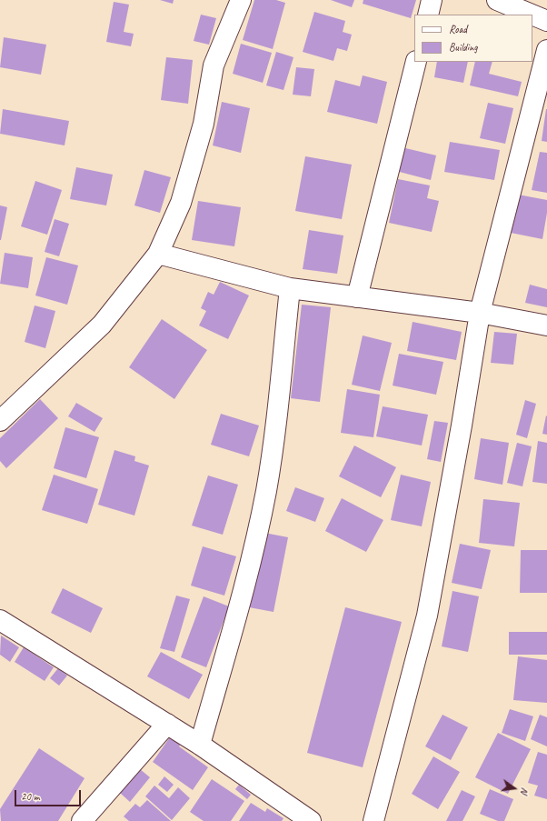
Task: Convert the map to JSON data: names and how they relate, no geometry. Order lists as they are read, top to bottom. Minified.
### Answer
{"legend":["Road","Building"],"scale_bar":"20 m","north":"right"}
